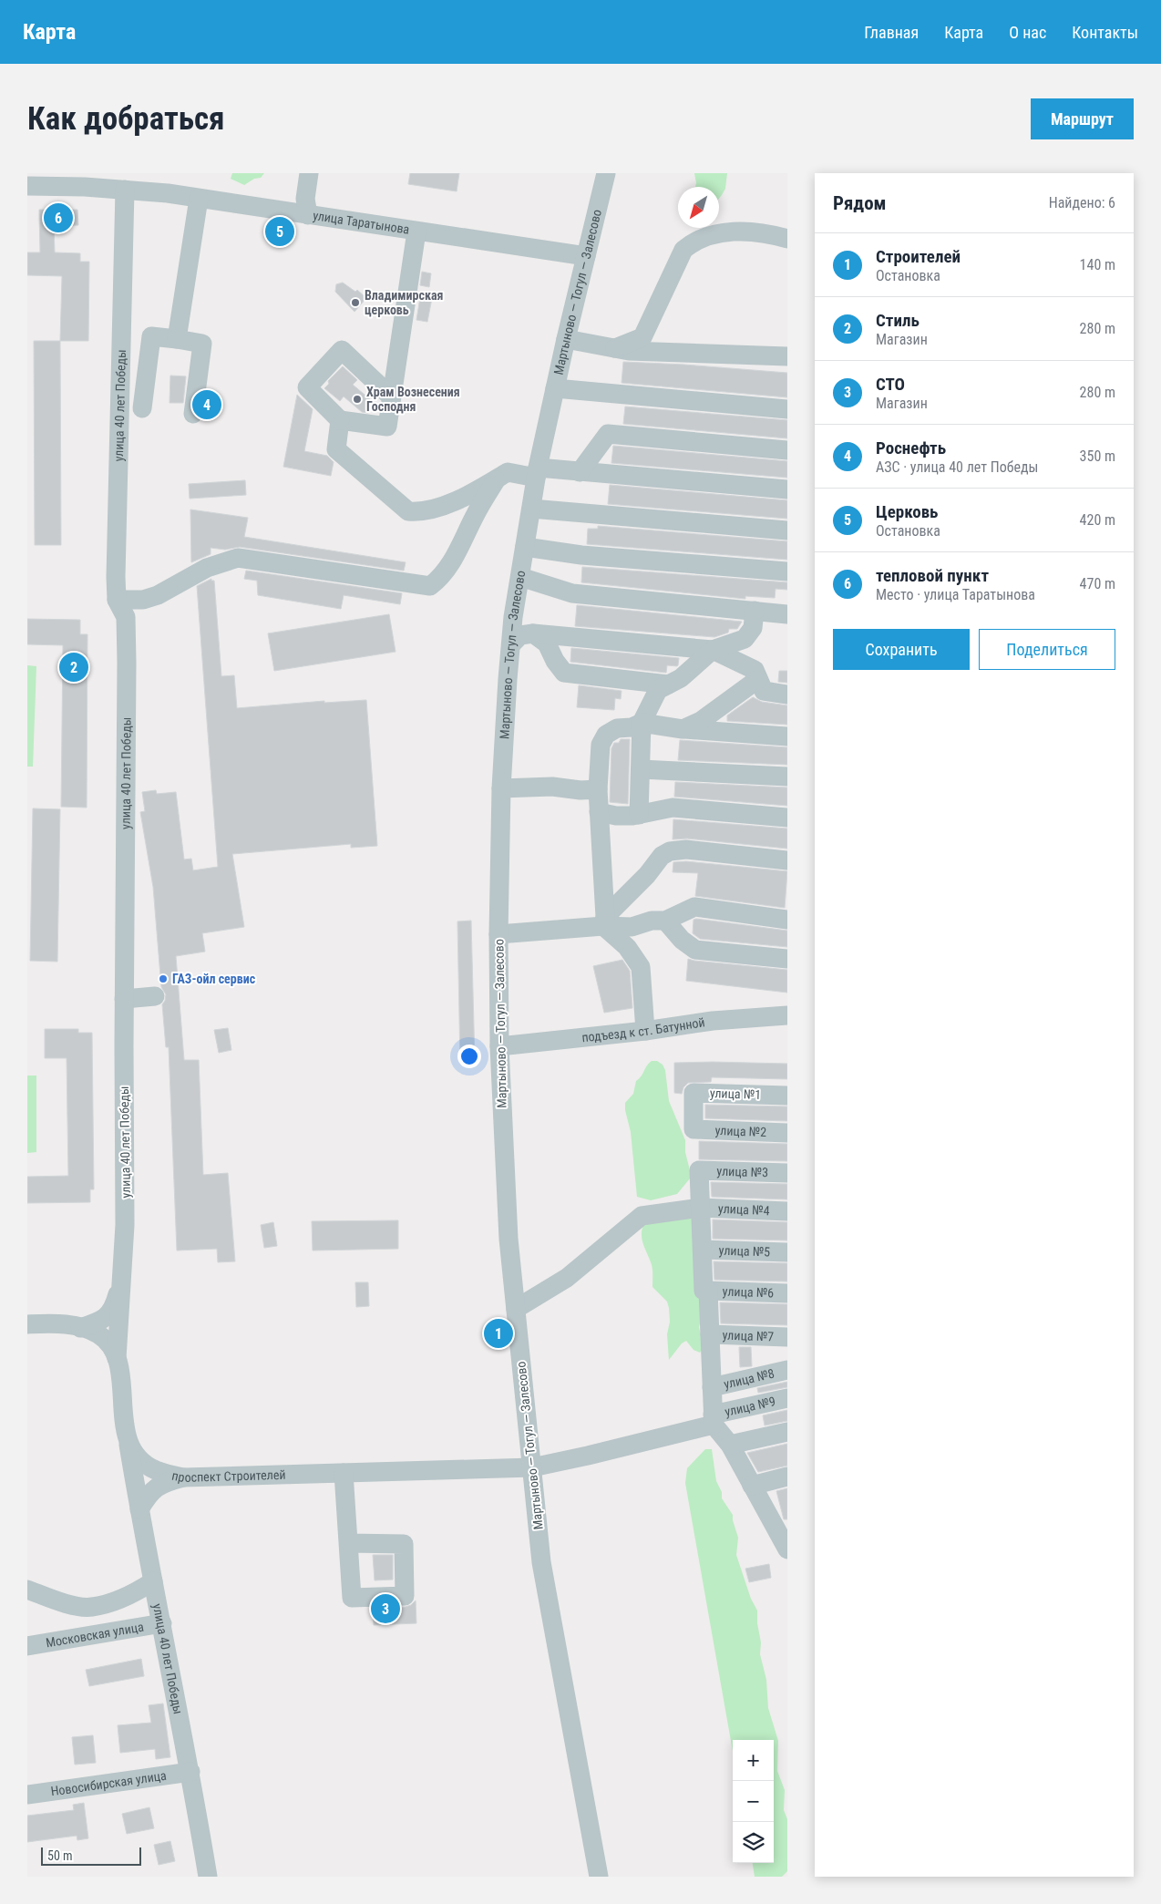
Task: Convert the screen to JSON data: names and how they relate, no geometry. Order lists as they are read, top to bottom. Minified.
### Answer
{"streets":{"street":["улица Таратынова","Мартыново — Тогул — Залесово","улица 40 лет Победы","подъезд к ст. Батунной","улица №1","улица №2","улица №3","улица №4","улица №5","улица №6","улица №7","улица №8","улица №9","проспект Строителей","Московская улица","Новосибирская улица"]},"crossings":[["улица Таратынова","Мартыново — Тогул — Залесово"],["улица Таратынова","улица 40 лет Победы"],["Мартыново — Тогул — Залесово","подъезд к ст. Батунной"],["Мартыново — Тогул — Залесово","улица №4"],["Мартыново — Тогул — Залесово","улица №9"],["Мартыново — Тогул — Залесово","проспект Строителей"],["улица 40 лет Победы","проспект Строителей"],["улица 40 лет Победы","Московская улица"],["улица 40 лет Победы","Новосибирская улица"],["улица №1","улица №2"],["улица №3","улица №4"],["улица №9","проспект Строителей"]],"places":["Владимирская церковь","Храм Вознесения Господня","ГАЗ-ойл сервис"],"scale_bar":"50 m","north":"bottom left","page":{"header":"Карта","nav":["Главная","Карта","О нас","Контакты"],"buttons":["Маршрут",["Сохранить","Поделиться"]],"title":"Как добраться","heading":["Рядом","Найдено: 6"],"pins":["6","5","4","2","1","3"],"list":[{"mark":"1","name":"Строителей","note":"Остановка","value":"140 m"},{"mark":"2","name":"Стиль","note":"Магазин","value":"280 m"},{"mark":"3","name":"СТО","note":"Магазин","value":"280 m"},{"mark":"4","name":"Роснефть","note":"АЗС · улица 40 лет Победы","value":"350 m"},{"mark":"5","name":"Церковь","note":"Остановка","value":"420 m"},{"mark":"6","name":"тепловой пункт","note":"Место · улица Таратынова","value":"470 m"}],"map_buttons":["+","−"],"scale":"50 m"}}
